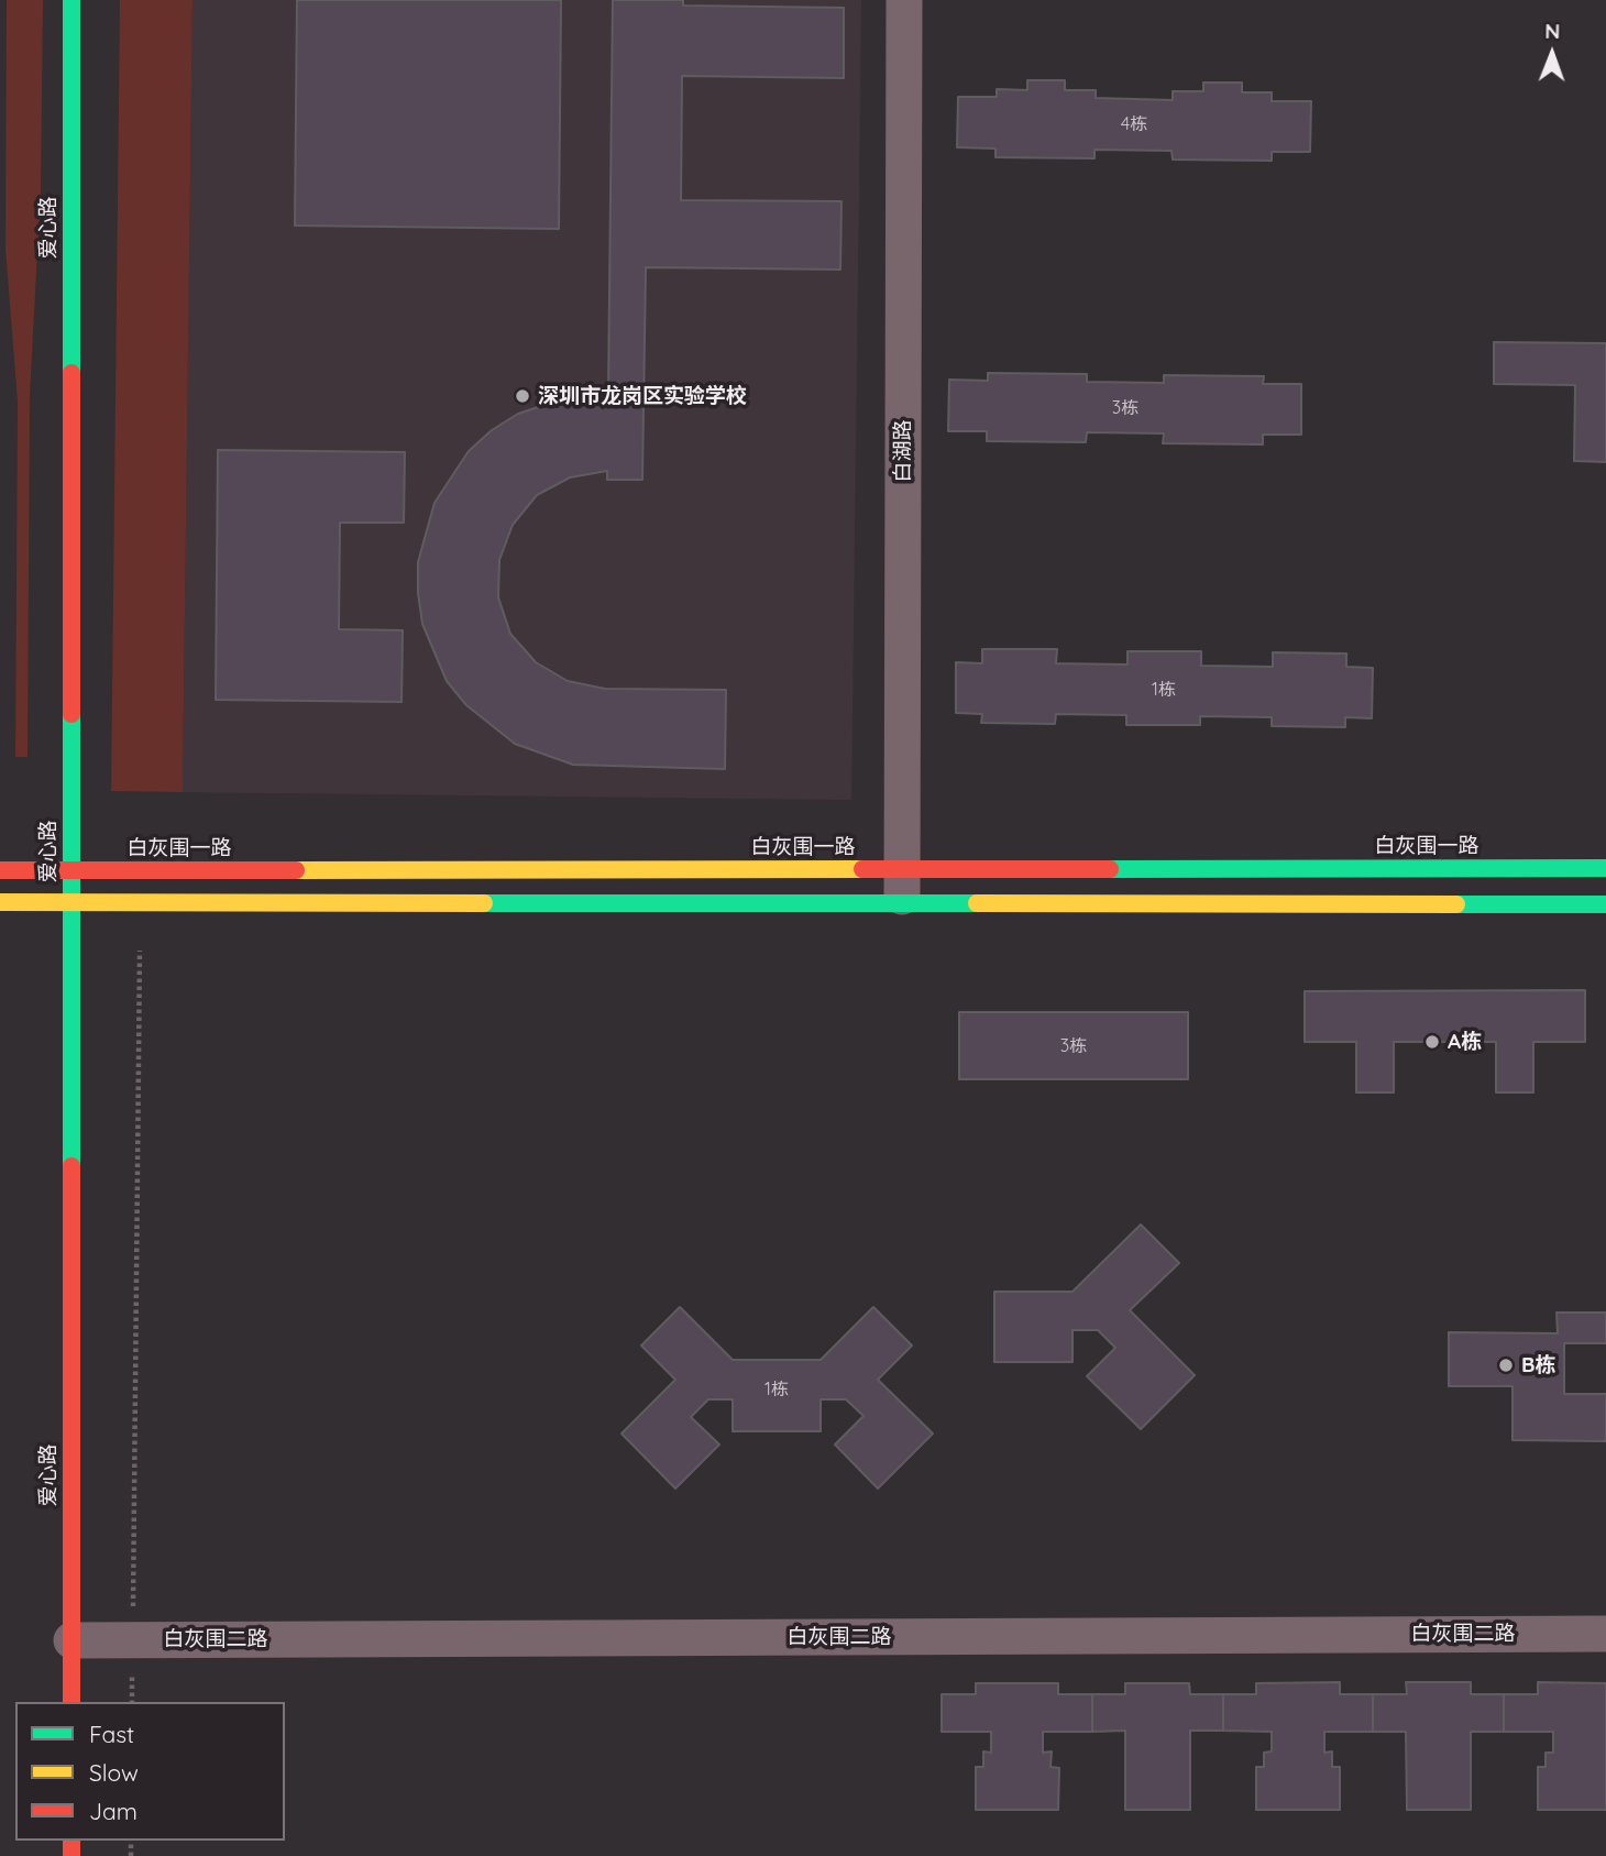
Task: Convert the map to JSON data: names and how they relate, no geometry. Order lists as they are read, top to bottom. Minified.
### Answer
{"streets":{"street":["爱心路","白湖路","白灰围一路","白灰围二路"]},"crossings":[["爱心路","白灰围一路"],["爱心路","白灰围二路"],["白湖路","白灰围一路"]],"places":["深圳市龙岗区实验学校","A栋","B栋"],"house_numbers":["4栋","3栋","1栋","3栋","1栋"],"legend":["Fast","Slow","Jam"],"north":"top"}
